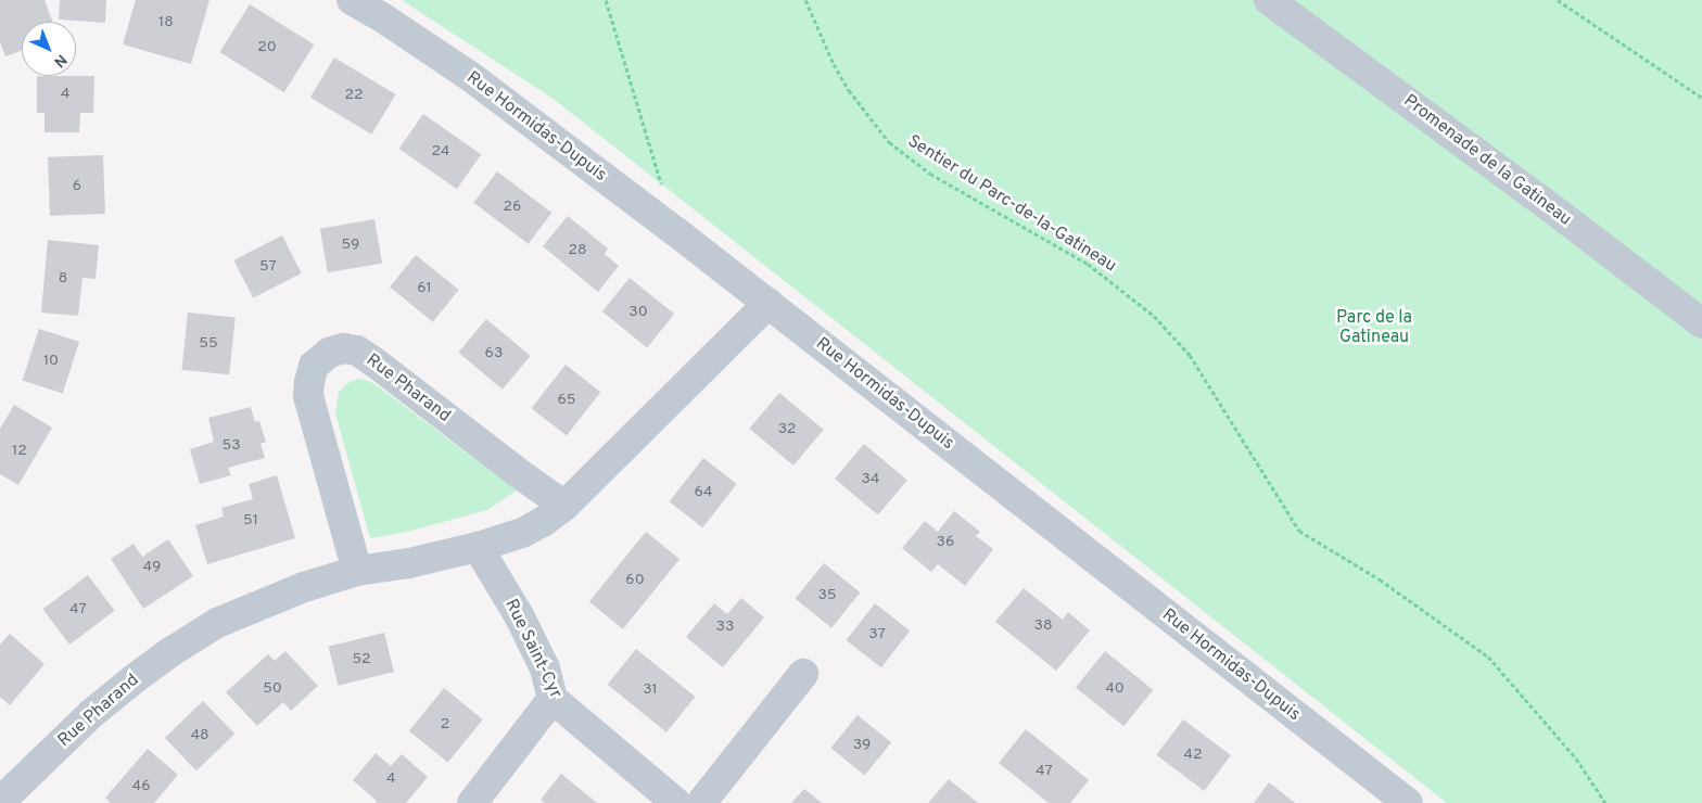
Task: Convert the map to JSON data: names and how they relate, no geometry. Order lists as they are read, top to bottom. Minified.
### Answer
{"streets":{"street":["Rue Hormidas-Dupuis","Promenade de la Gatineau","Rue Pharand","Rue Saint-Cyr"],"path":["Sentier du Parc-de-la-Gatineau"]},"crossings":[["Rue Hormidas-Dupuis","Rue Pharand"],["Rue Pharand","Rue Saint-Cyr"]],"parks":["Parc de la Gatineau"],"house_numbers":["18","20","4","22","24","6","26","59","28","57","8","61","30","55","63","10","65","32","53","12","34","64","51","36","49","60","35","47","38","33","37","52","50","40","31","2","48","39","42","47","4","46"],"north":"bottom right"}
